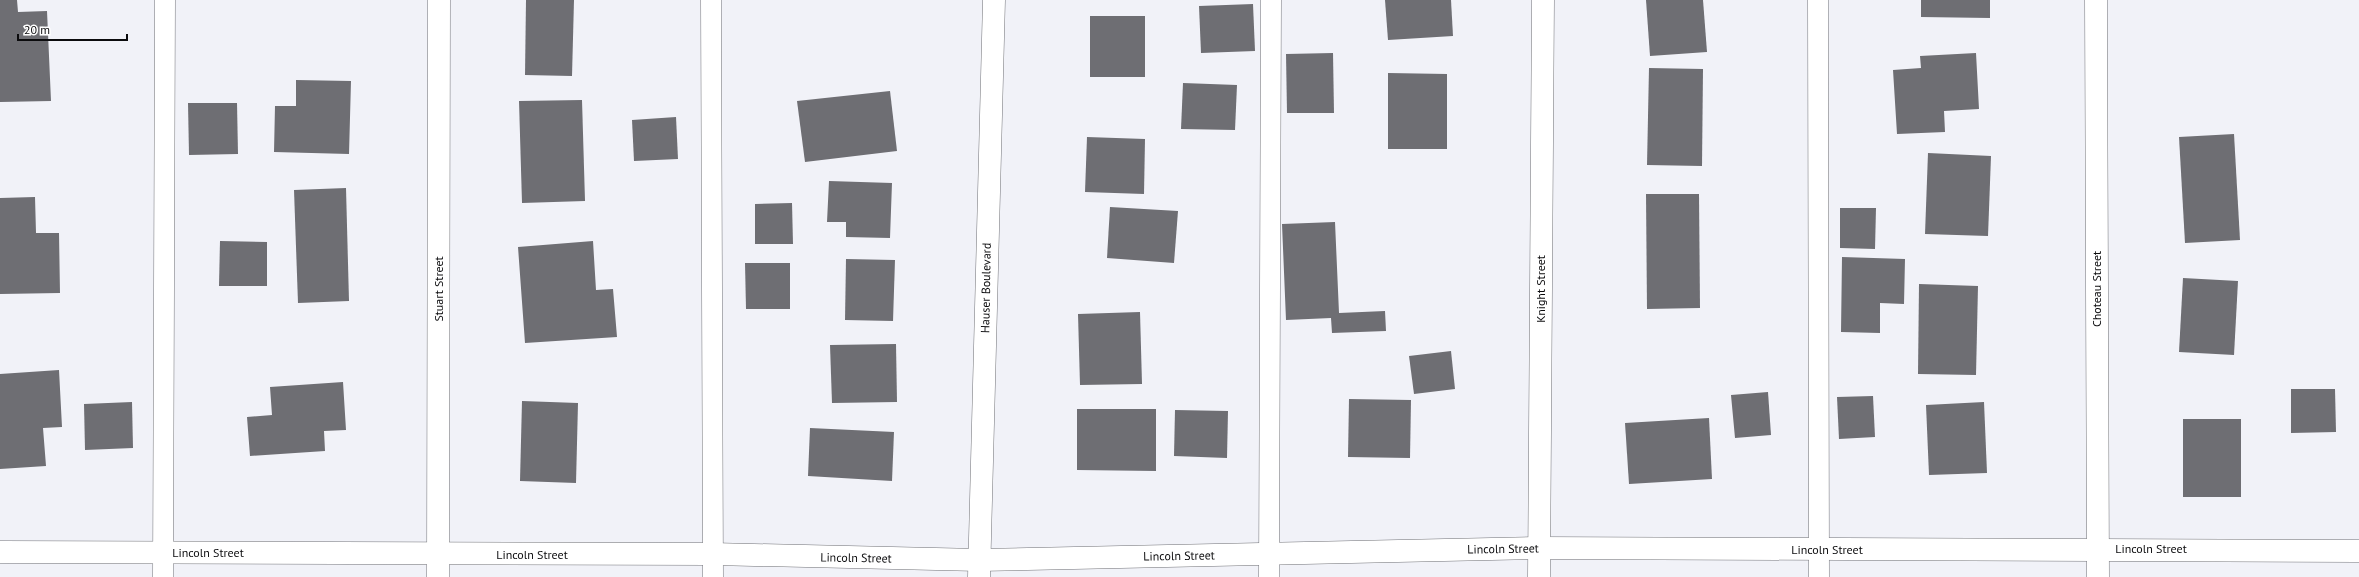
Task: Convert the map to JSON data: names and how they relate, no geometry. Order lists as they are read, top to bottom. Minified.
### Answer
{"streets":{"street":["Hauser Boulevard","Stuart Street","Knight Street","Choteau Street","Lincoln Street"]},"crossings":[["Hauser Boulevard","Lincoln Street"],["Stuart Street","Lincoln Street"],["Knight Street","Lincoln Street"],["Choteau Street","Lincoln Street"]],"scale_bar":"20 m"}
